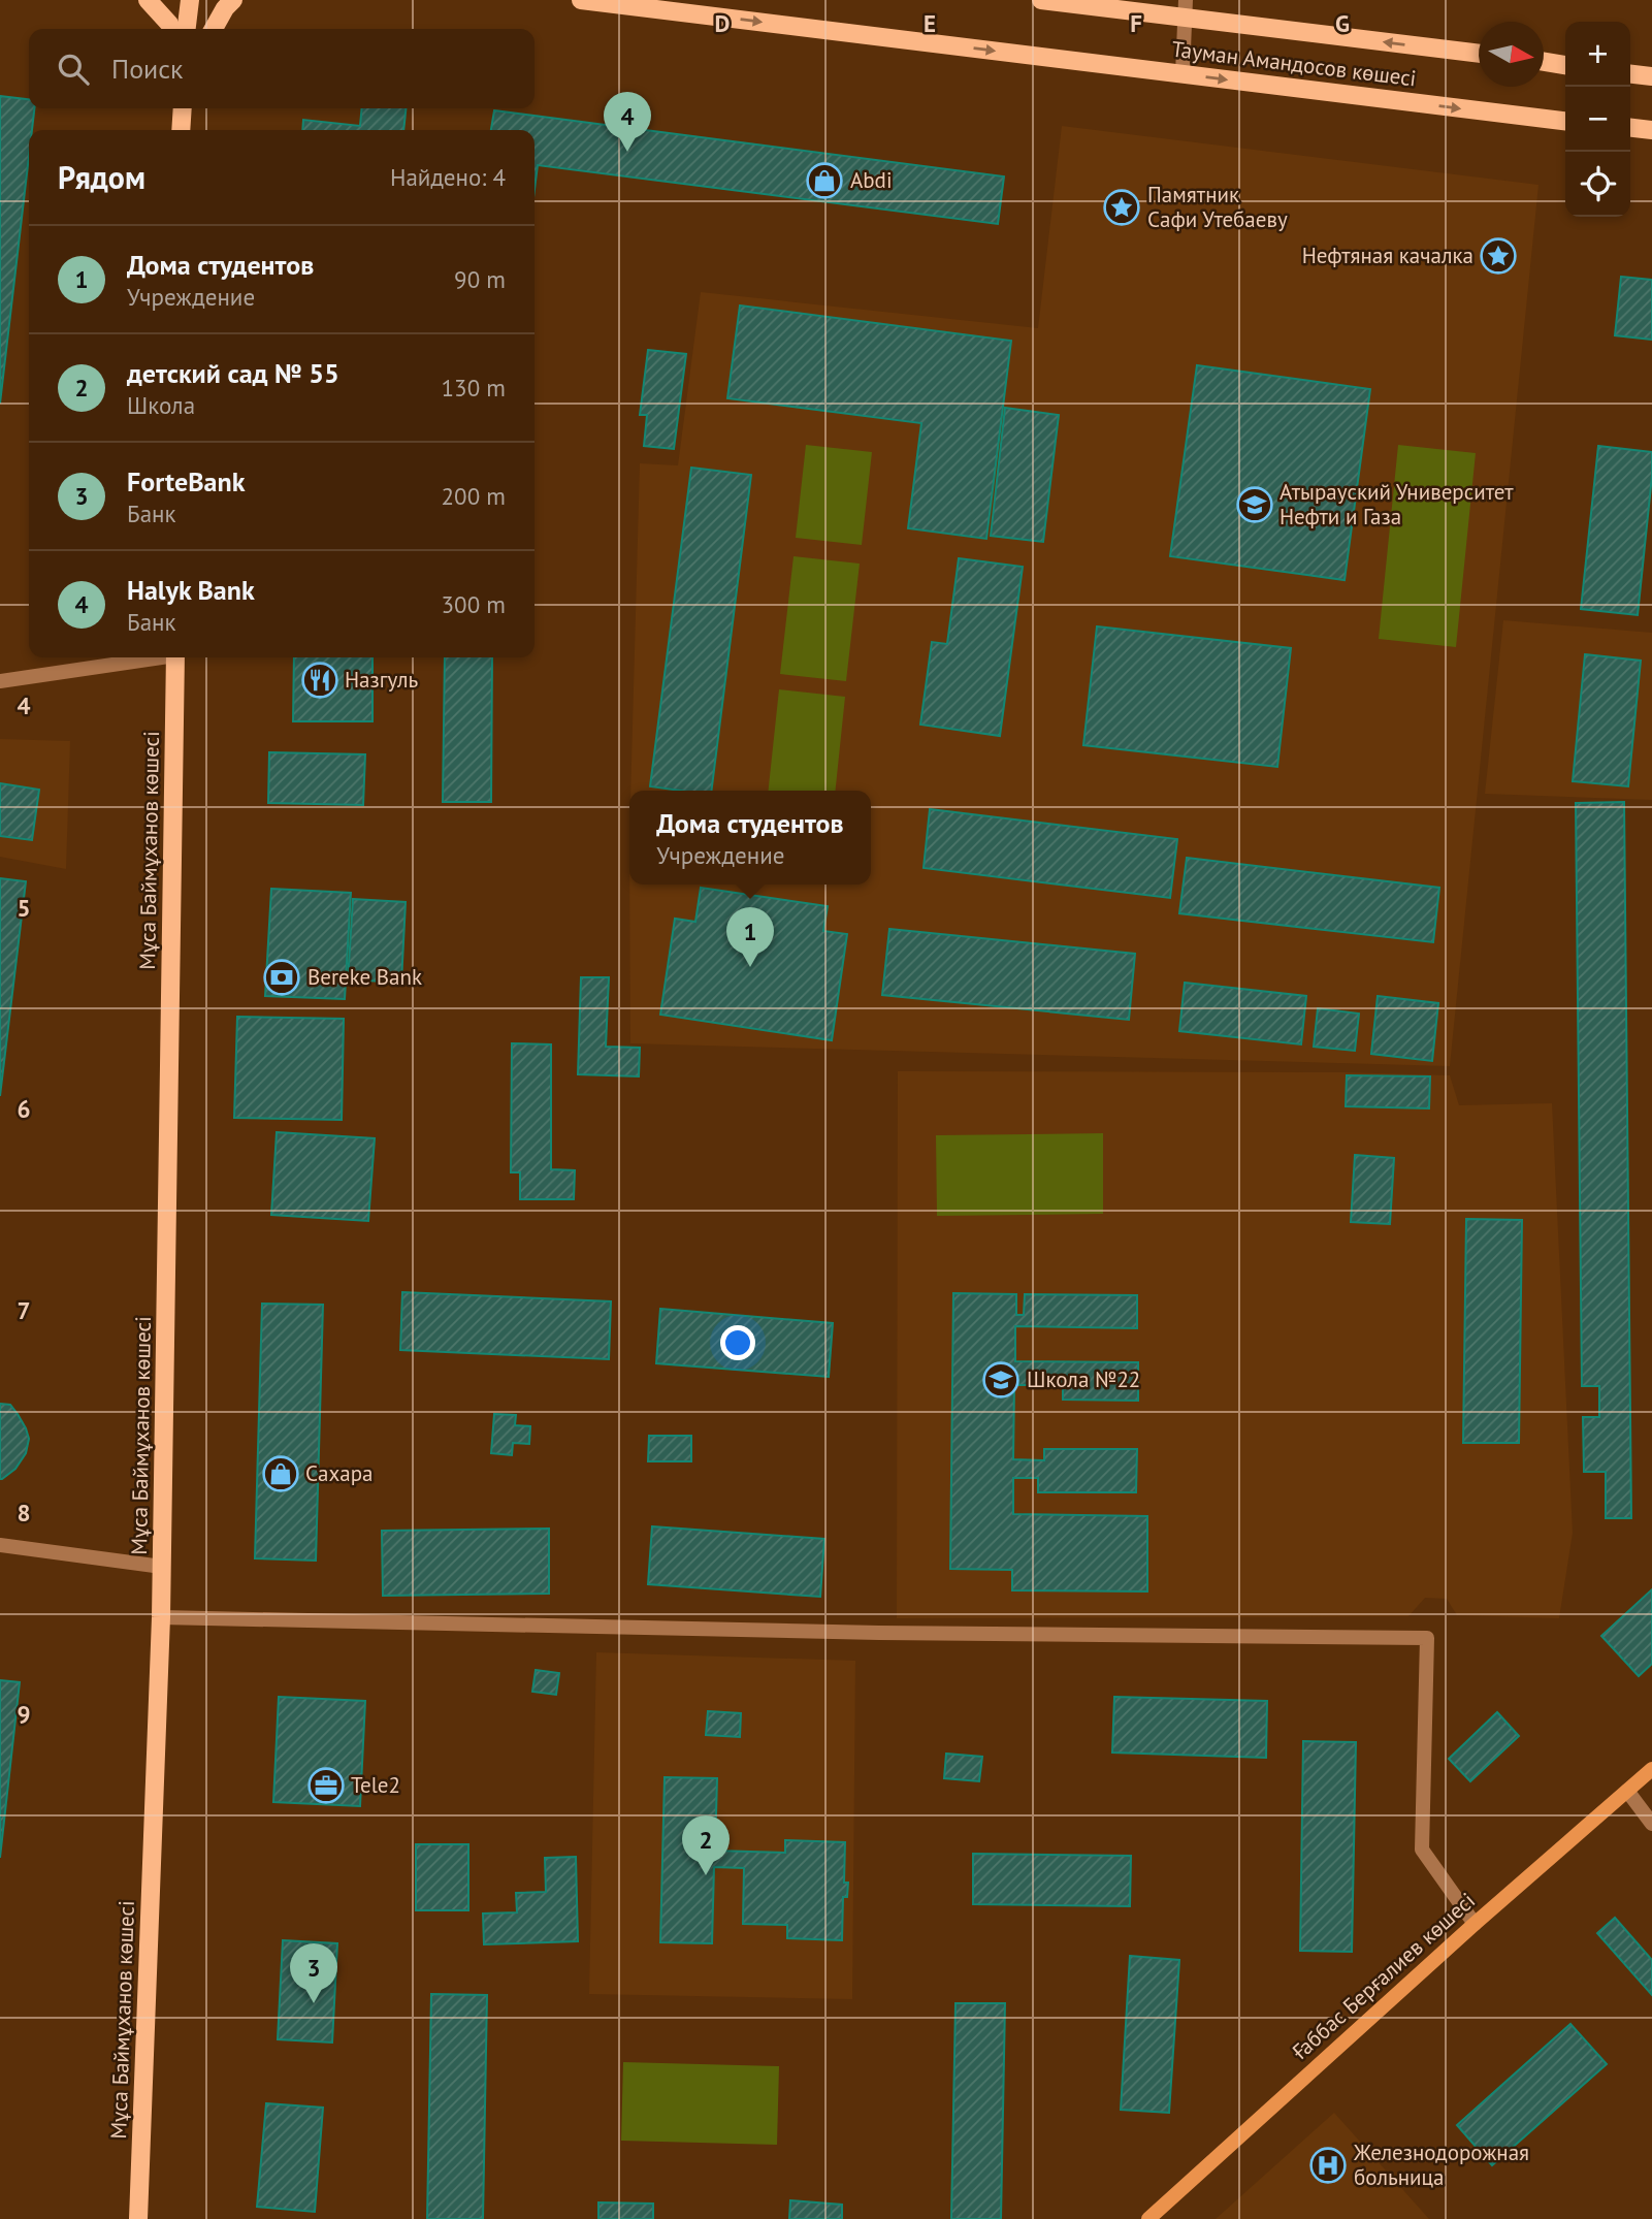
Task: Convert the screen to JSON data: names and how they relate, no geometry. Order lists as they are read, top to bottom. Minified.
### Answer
{"streets":{"main road":["Тауман Амандосов көшесі","Мұса Баймұханов көшесі","Ғаббас Берғалиев көшесі"]},"places":{"shop":["Abdi","Сахара"],"place":["Памятник Сафи Утебаеву","Нефтяная качалка"],"school or university":["Атырауский Университет Нефти и Газа","Школа №22"],"restaurant":["Назгуль"],"bank":["Bereke Bank"],"office":["Tele2"],"hospital":["Железнодорожная больница"]},"north":"right","page":{"map_buttons":["+","−"],"search":"Поиск","pins":["4","1","2","3"],"heading":["Рядом","Найдено: 4"],"list":[{"mark":"1","name":"Дома студентов","note":"Учреждение","value":"90 m"},{"mark":"2","name":"детский сад № 55","note":"Школа","value":"130 m"},{"mark":"3","name":"ForteBank","note":"Банк","value":"200 m"},{"mark":"4","name":"Halyk Bank","note":"Банк","value":"300 m"}],"popup":["Дома студентов","Учреждение"]},"grid":{"columns":["D","E","F","G"],"rows":["4","5","6","7","8","9"]}}
